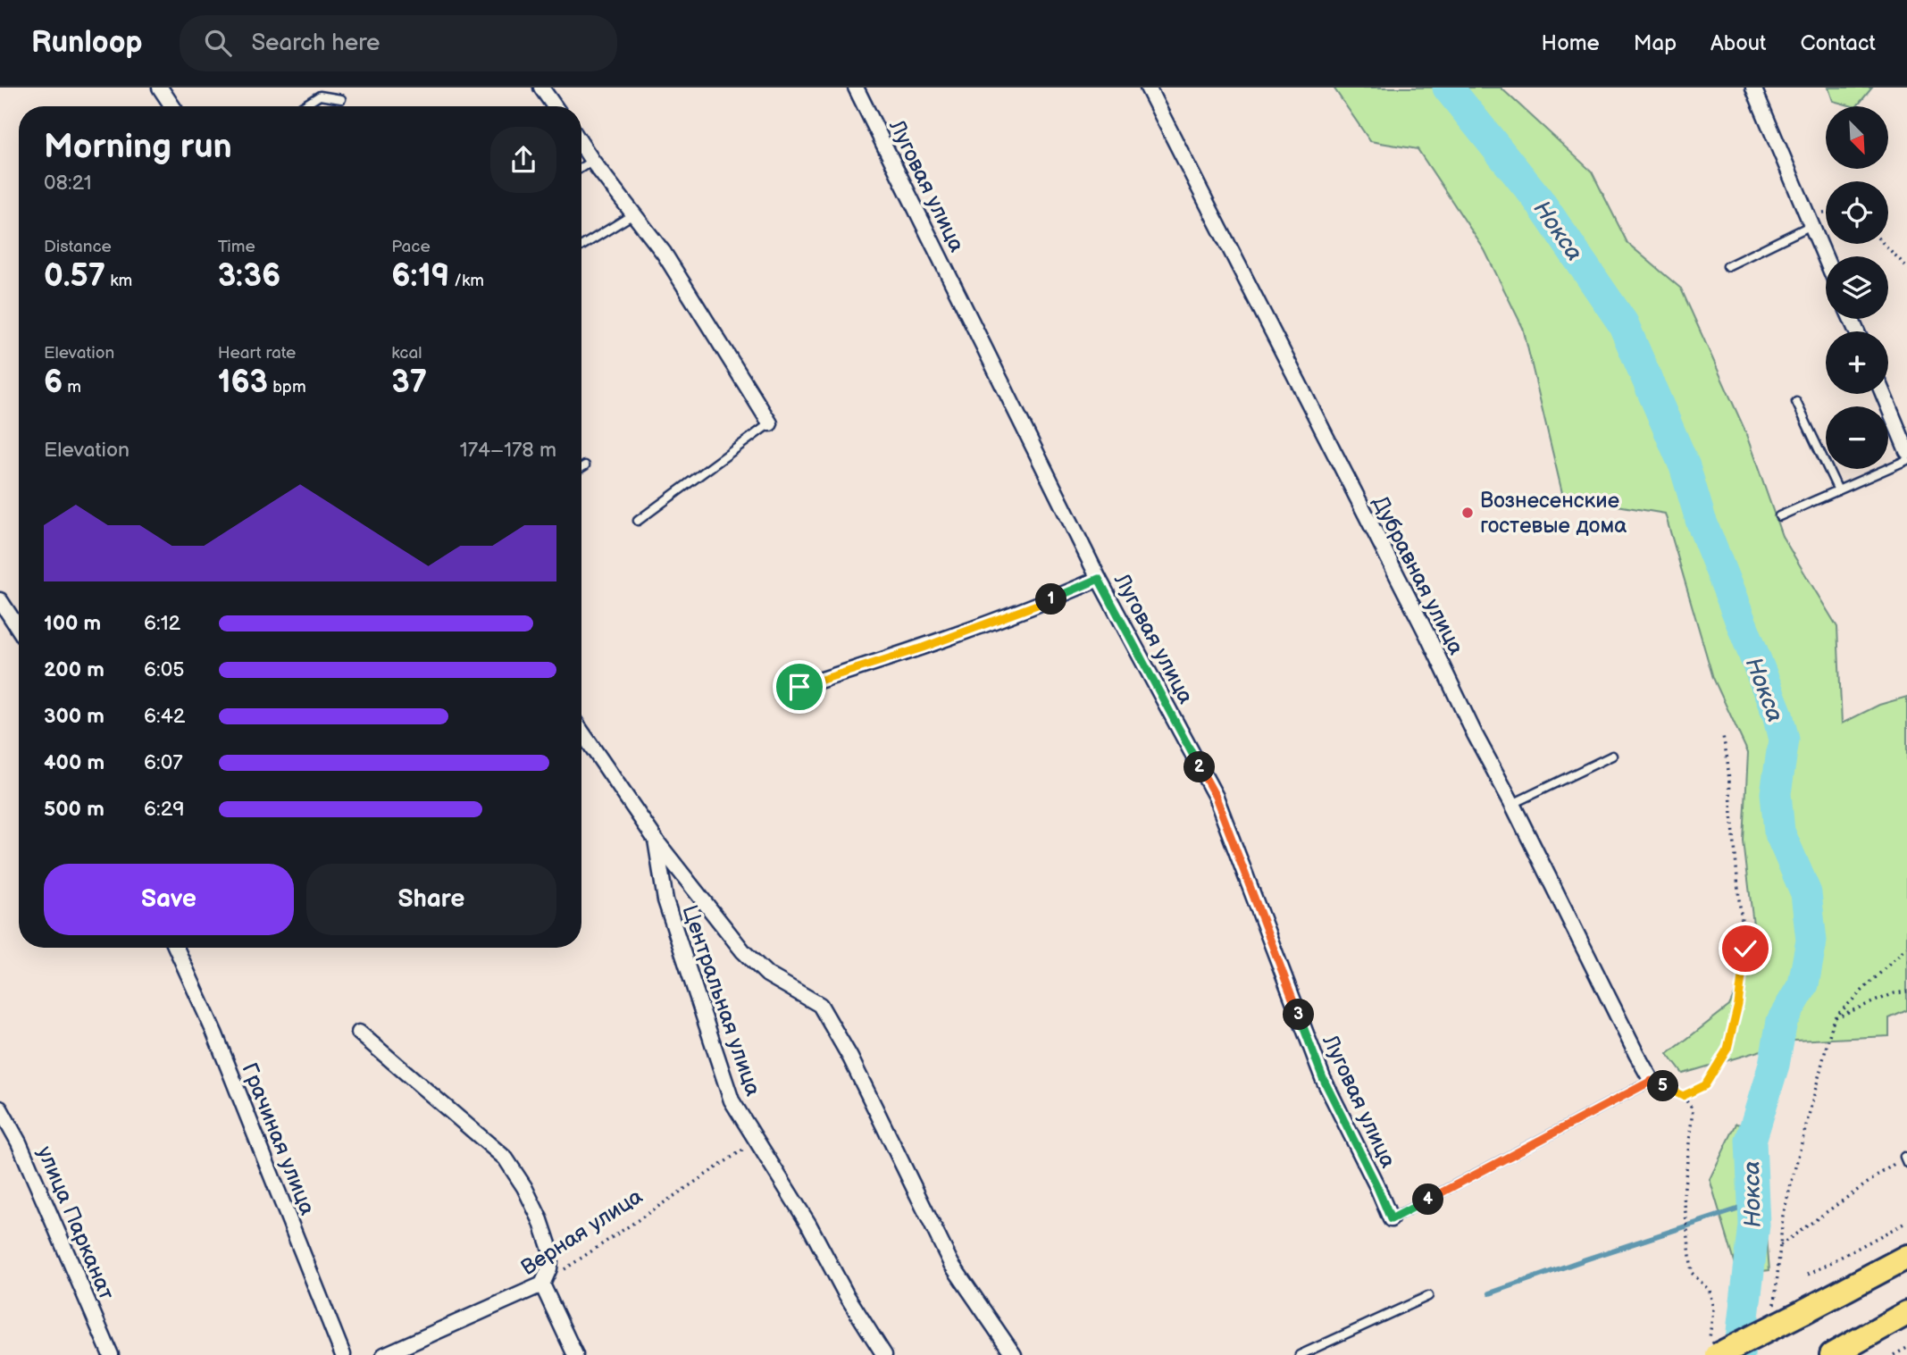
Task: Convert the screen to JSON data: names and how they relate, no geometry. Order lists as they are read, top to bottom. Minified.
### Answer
{"streets":{"street":["Луговая улица","Дубравная улица","Центральная улица","Грачиная улица","улица Парканат","Верная улица"]},"crossings":[["Центральная улица","Верная улица"]],"water":["Нокса"],"places":["Вознесенские гостевые дома"],"north":"bottom right","page":{"header":"Runloop","search":"Search here","nav":["Home","Map","About","Contact"],"map_buttons":["+","−"],"heading":["Morning run","08:21"],"stats":[["Distance","0.57 km"],["Time","3:36"],["Pace","6:19 /km"],["Elevation","6 m"],["Heart rate","163 bpm"],["kcal","37"]],"chart":["Elevation","174–178 m"],"pins":["1","2","3","5","4"],"list":[{"name":"100 m","note":"6:12"},{"name":"200 m","note":"6:05"},{"name":"300 m","note":"6:42"},{"name":"400 m","note":"6:07"},{"name":"500 m","note":"6:29"}],"buttons":["Save","Share"]}}
